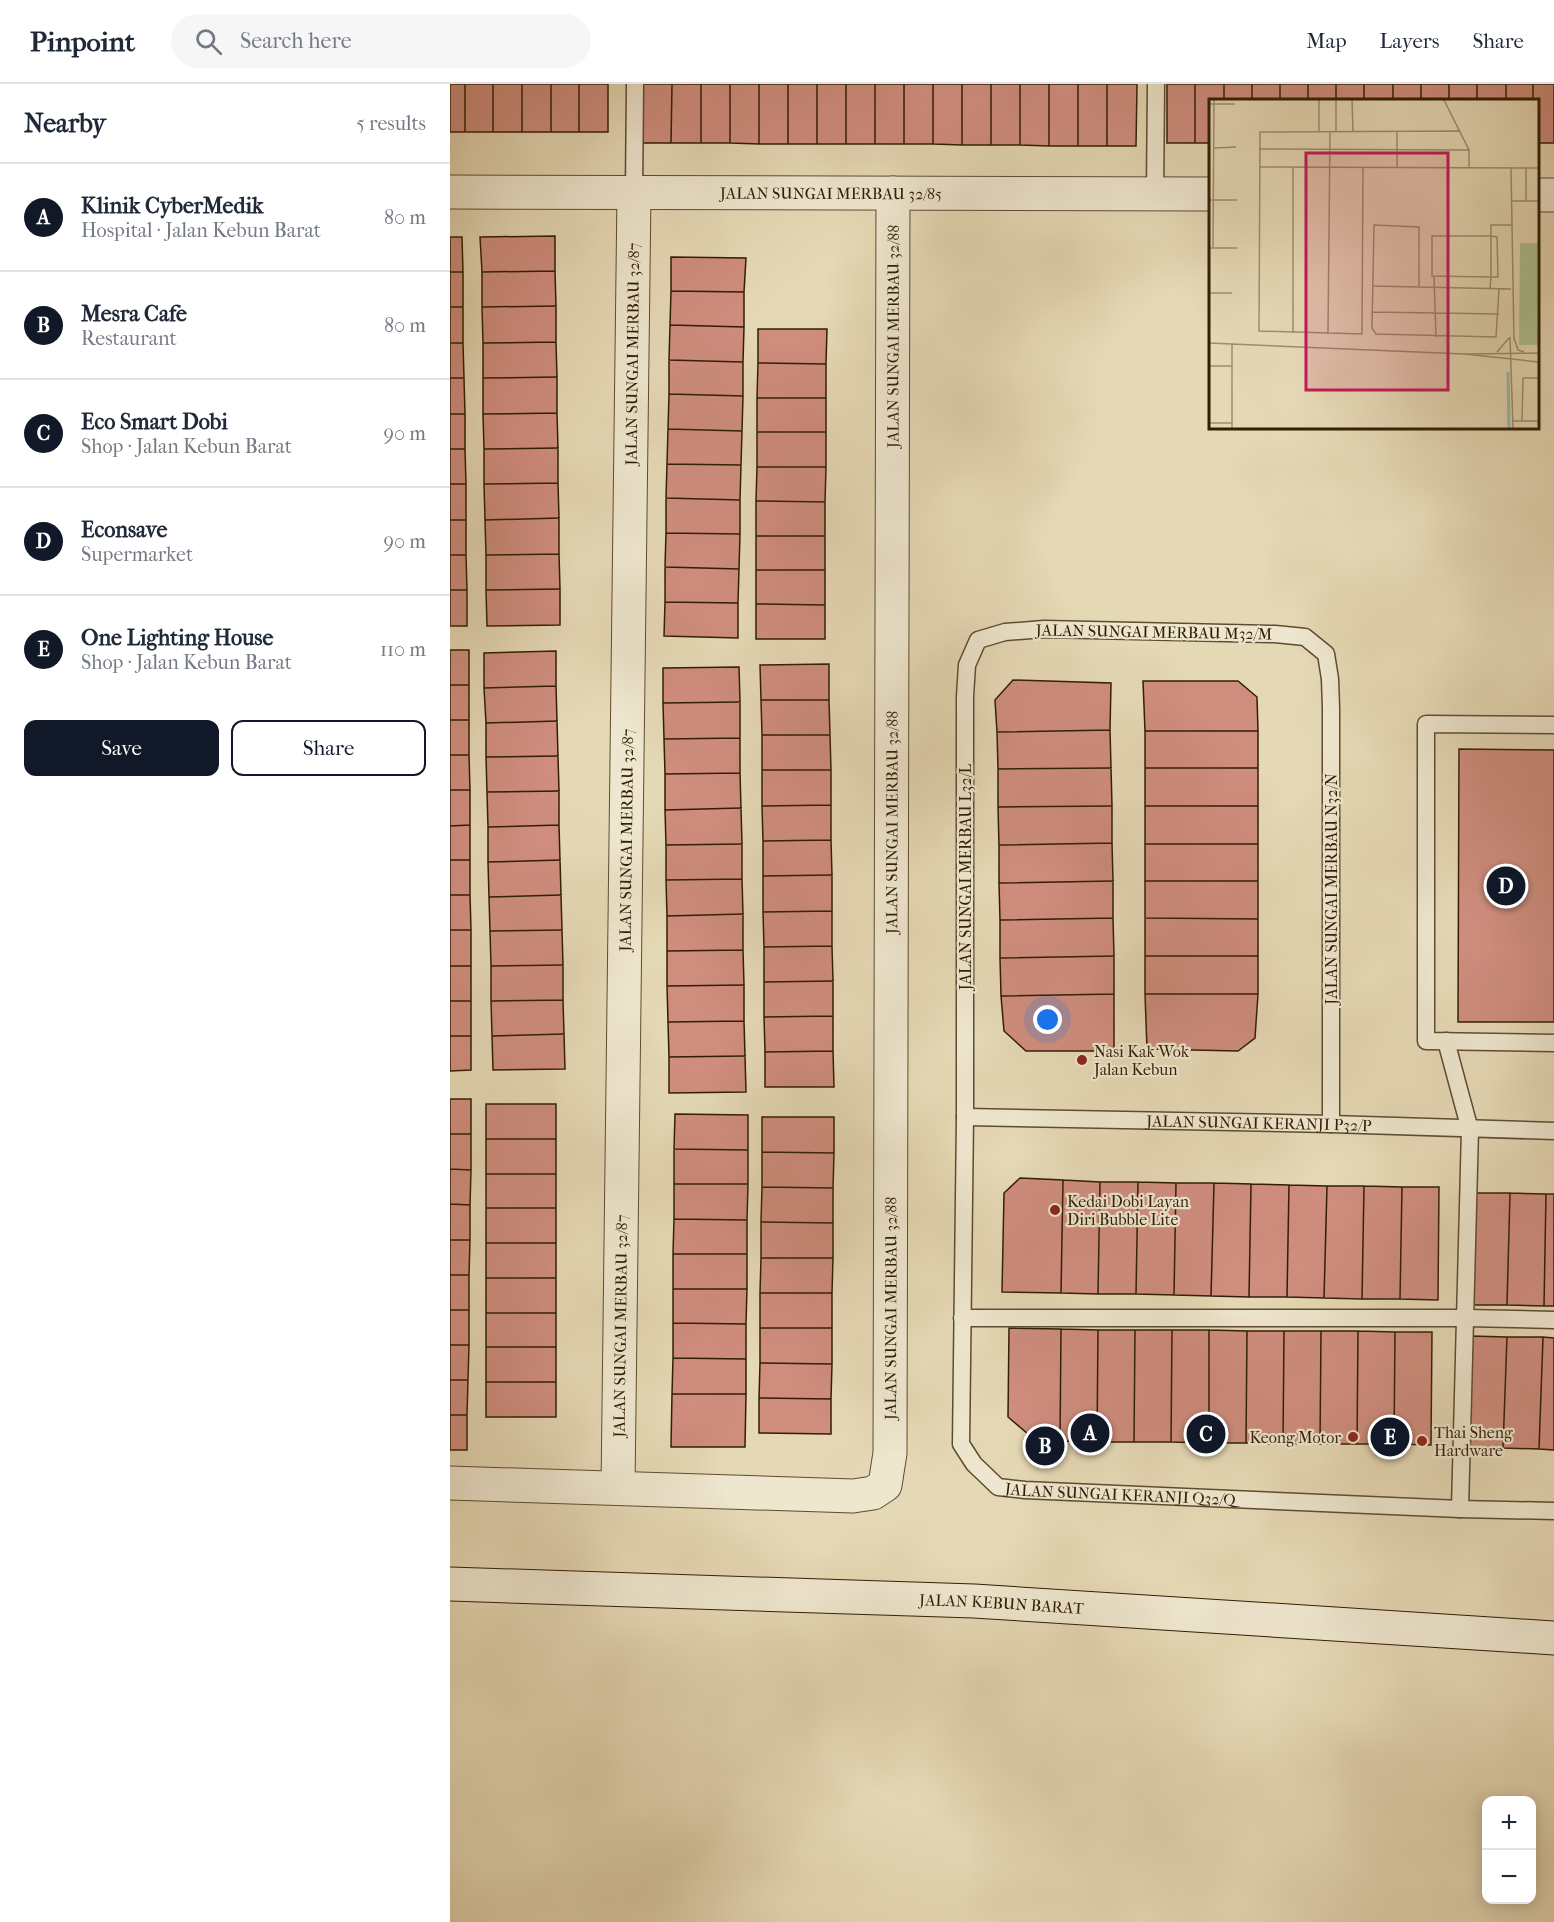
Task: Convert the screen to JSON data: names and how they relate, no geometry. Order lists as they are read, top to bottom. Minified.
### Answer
{"streets":{"street":["JALAN SUNGAI MERBAU 32/85","JALAN SUNGAI MERBAU 32/88","JALAN SUNGAI MERBAU 32/87","JALAN KEBUN BARAT"],"lane":["JALAN SUNGAI MERBAU M32/M","JALAN SUNGAI MERBAU L32/L","JALAN SUNGAI MERBAU N32/N","JALAN SUNGAI KERANJI P32/P","JALAN SUNGAI KERANJI Q32/Q"]},"crossings":[["JALAN SUNGAI MERBAU 32/85","JALAN SUNGAI MERBAU 32/88"],["JALAN SUNGAI MERBAU 32/85","JALAN SUNGAI MERBAU 32/87"],["JALAN SUNGAI MERBAU 32/88","JALAN SUNGAI MERBAU 32/87"],["JALAN SUNGAI MERBAU M32/M","JALAN SUNGAI MERBAU L32/L"],["JALAN SUNGAI MERBAU M32/M","JALAN SUNGAI MERBAU N32/N"],["JALAN SUNGAI MERBAU L32/L","JALAN SUNGAI KERANJI P32/P"],["JALAN SUNGAI MERBAU L32/L","JALAN SUNGAI KERANJI Q32/Q"],["JALAN SUNGAI MERBAU N32/N","JALAN SUNGAI KERANJI P32/P"],["JALAN SUNGAI KERANJI P32/P","JALAN SUNGAI KERANJI Q32/Q"]],"places":["Nasi Kak Wok Jalan Kebun","Kedai Dobi Layan Diri Bubble Lite","Keong Motor","Thai Sheng Hardware"],"page":{"header":"Pinpoint","search":"Search here","nav":["Map","Layers","Share"],"heading":["Nearby","5 results"],"list":[{"mark":"A","name":"Klinik CyberMedik","note":"Hospital · Jalan Kebun Barat","value":"80 m"},{"mark":"B","name":"Mesra Cafe","note":"Restaurant","value":"80 m"},{"mark":"C","name":"Eco Smart Dobi","note":"Shop · Jalan Kebun Barat","value":"90 m"},{"mark":"D","name":"Econsave","note":"Supermarket","value":"90 m"},{"mark":"E","name":"One Lighting House","note":"Shop · Jalan Kebun Barat","value":"110 m"}],"buttons":["Save","Share"],"pins":["D","A","C","E","B"],"map_buttons":["+","−"]}}
